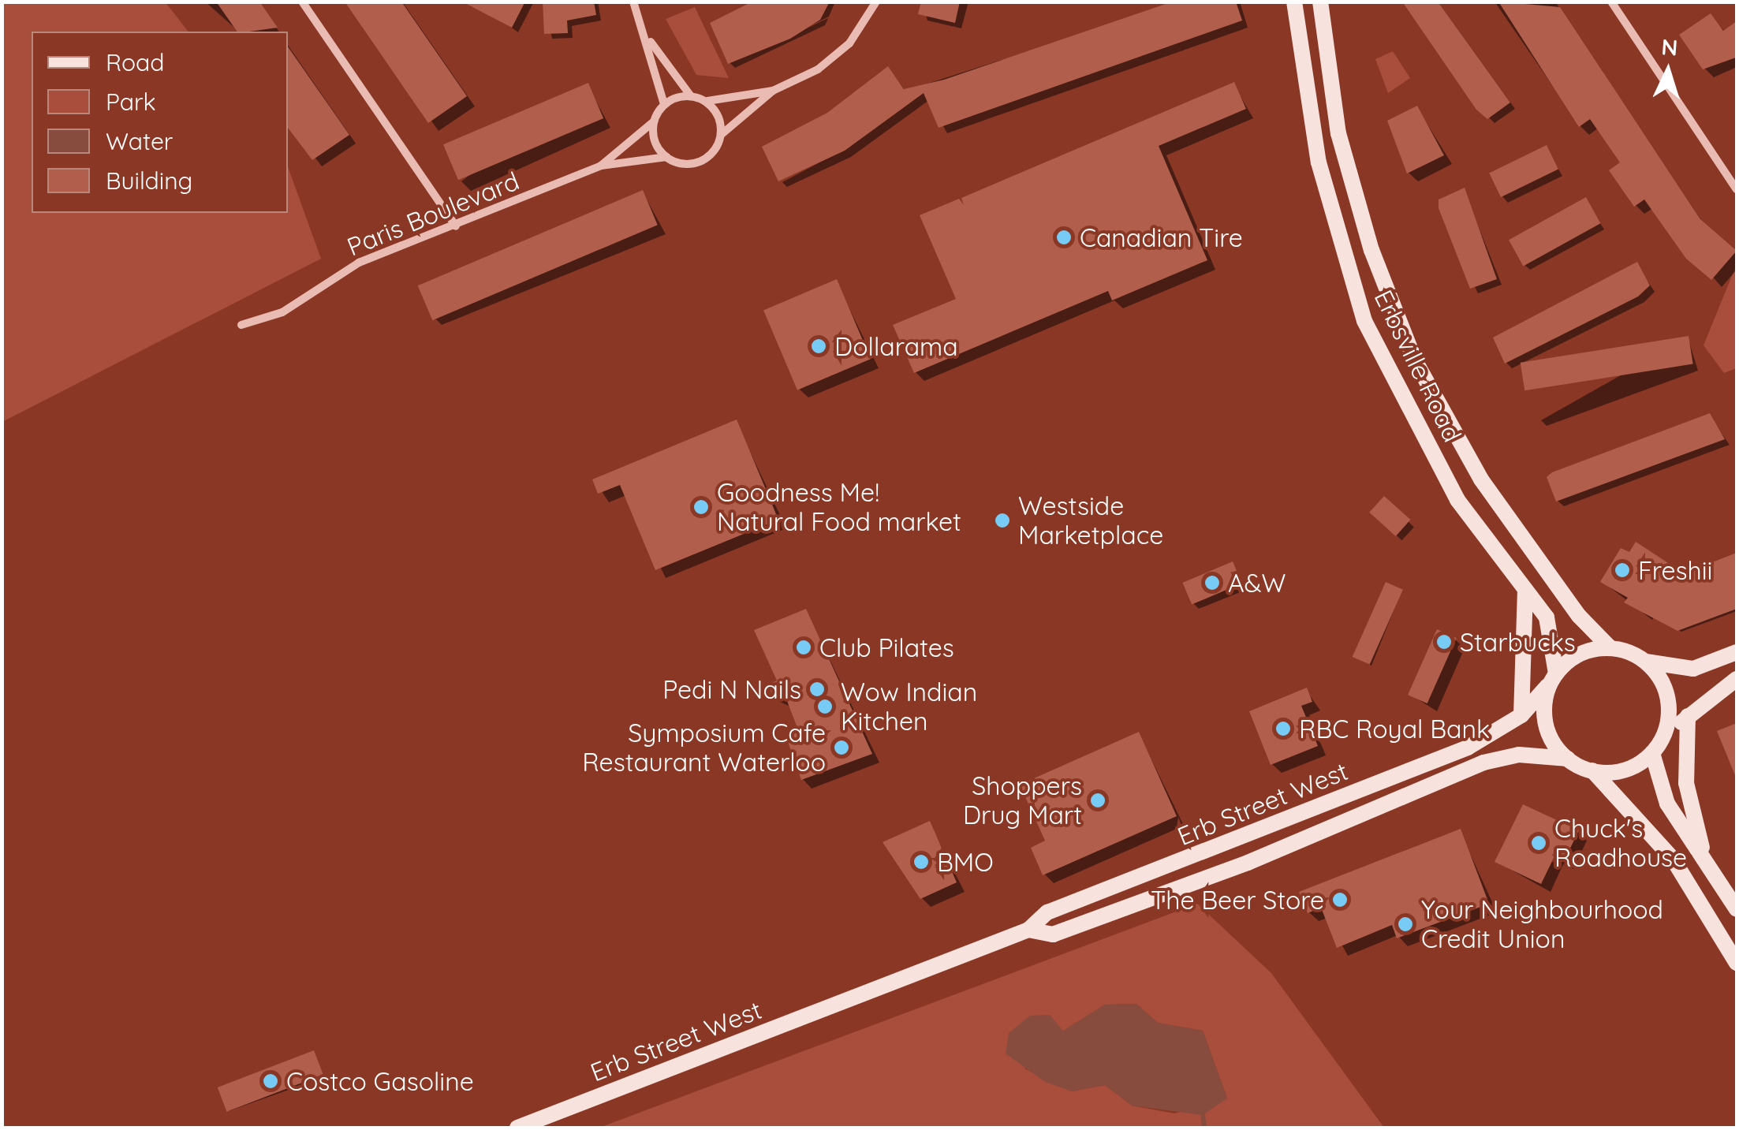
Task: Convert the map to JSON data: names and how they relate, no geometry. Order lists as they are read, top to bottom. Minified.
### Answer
{"streets":{"main road":["Erbsville Road","Erb Street West"],"street":["Paris Boulevard"]},"crossings":[["Erbsville Road","Erb Street West"]],"places":["Canadian Tire","Dollarama","Goodness Me! Natural Food market","Westside Marketplace","Freshii","A&W","Starbucks","Club Pilates","Pedi N Nails","Wow Indian Kitchen","RBC Royal Bank","Symposium Cafe Restaurant Waterloo","Shoppers Drug Mart","Chuck's Roadhouse","BMO","The Beer Store","Your Neighbourhood Credit Union","Costco Gasoline"],"legend":["Road","Park","Water","Building"],"north":"top"}
